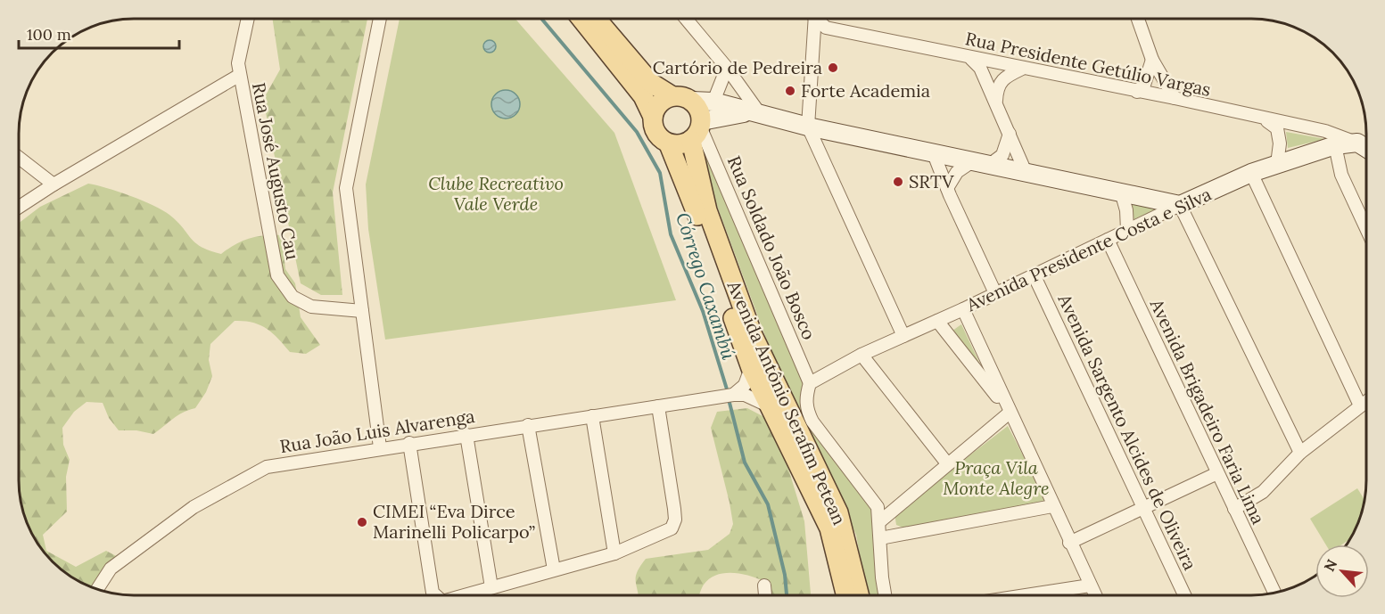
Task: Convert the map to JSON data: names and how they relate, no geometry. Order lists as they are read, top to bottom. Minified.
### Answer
{"streets":{"main road":["Avenida Presidente Costa e Silva","Avenida Antônio Serafim Petean"],"street":["Rua Presidente Getúlio Vargas","Rua José Augusto Cau","Rua Soldado João Bosco","Avenida Brigadeiro Faria Lima","Rua João Luis Alvarenga","Avenida Sargento Alcides de Oliveira"]},"crossings":[["Rua Presidente Getúlio Vargas","Avenida Presidente Costa e Silva"],["Rua Soldado João Bosco","Avenida Presidente Costa e Silva"],["Rua Soldado João Bosco","Avenida Antônio Serafim Petean"],["Avenida Presidente Costa e Silva","Avenida Brigadeiro Faria Lima"],["Avenida Presidente Costa e Silva","Avenida Sargento Alcides de Oliveira"]],"water":["Córrego Caxambú"],"parks":["Clube Recreativo Vale Verde","Praça Vila Monte Alegre"],"places":["Cartório de Pedreira","Forte Academia","SRTV","CIMEI “Eva Dirce Marinelli Policarpo”"],"scale_bar":"100 m","north":"top left"}
